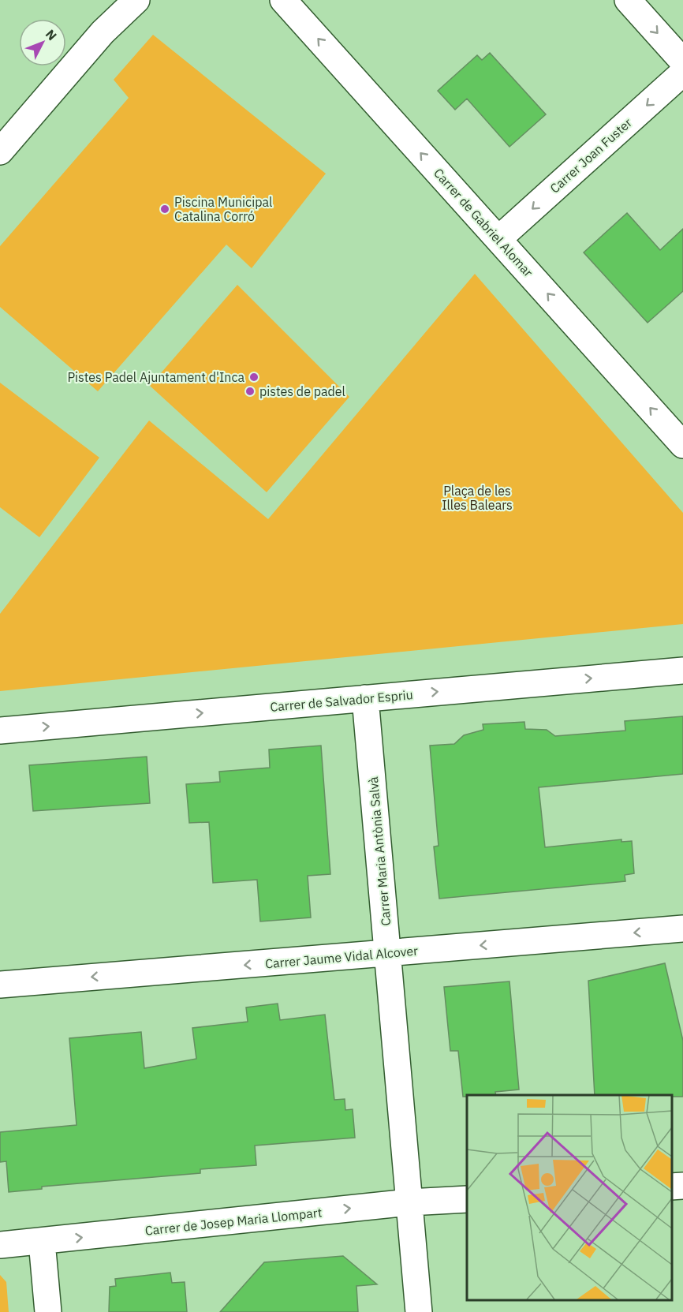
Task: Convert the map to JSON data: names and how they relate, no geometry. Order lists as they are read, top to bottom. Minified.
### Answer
{"streets":{"street":["Carrer Joan Fuster","Carrer de Gabriel Alomar","Carrer de Salvador Espriu","Carrer Maria Antònia Salvà","Carrer Jaume Vidal Alcover","Carrer de Josep Maria Llompart"]},"crossings":[["Carrer Joan Fuster","Carrer de Gabriel Alomar"],["Carrer de Salvador Espriu","Carrer Maria Antònia Salvà"],["Carrer Maria Antònia Salvà","Carrer Jaume Vidal Alcover"],["Carrer Maria Antònia Salvà","Carrer de Josep Maria Llompart"]],"one_way":["Carrer Joan Fuster","Carrer de Gabriel Alomar","Carrer de Salvador Espriu","Carrer Jaume Vidal Alcover","Carrer de Josep Maria Llompart"],"parks":["Plaça de les Illes Balears"],"places":["Piscina Municipal Catalina Corró","Pistes Padel Ajuntament d'Inca","pistes de padel"],"north":"top right"}
